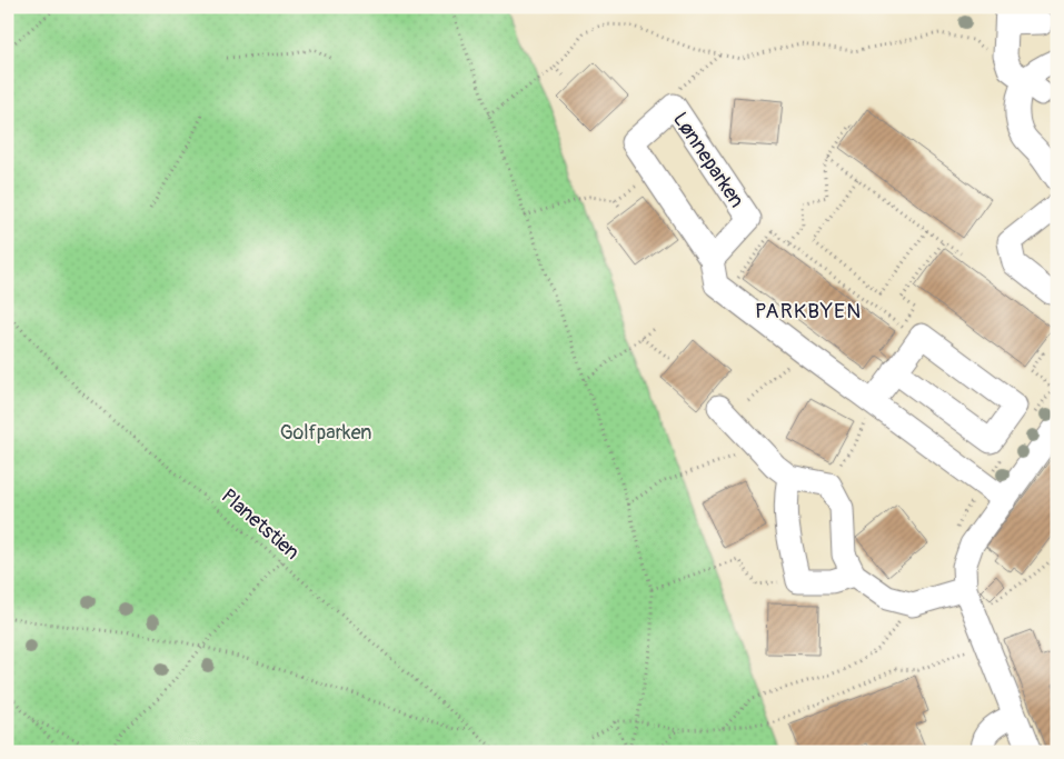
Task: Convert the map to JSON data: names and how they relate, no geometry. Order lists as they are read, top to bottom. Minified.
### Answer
{"streets":{"street":["Lønneparken"],"path":["Planetstien"]},"districts":["PARKBYEN"],"parks":["Golfparken"]}
